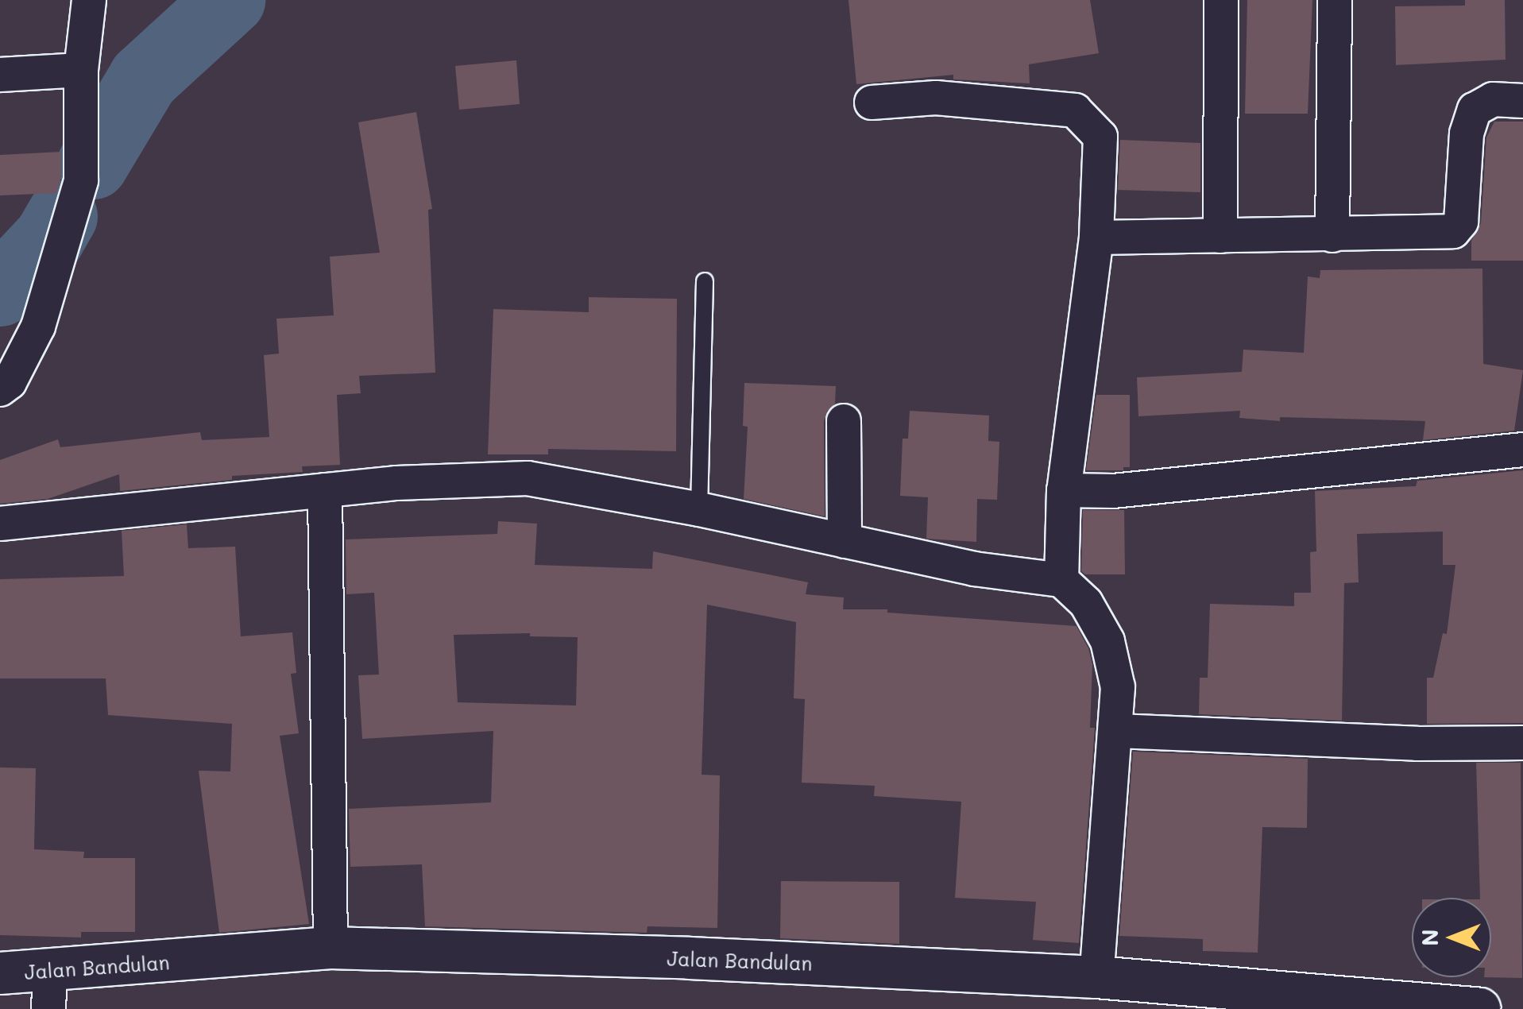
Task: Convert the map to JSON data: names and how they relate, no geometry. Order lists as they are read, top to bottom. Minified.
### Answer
{"streets":{"street":["Jalan Bandulan"]},"north":"left"}
